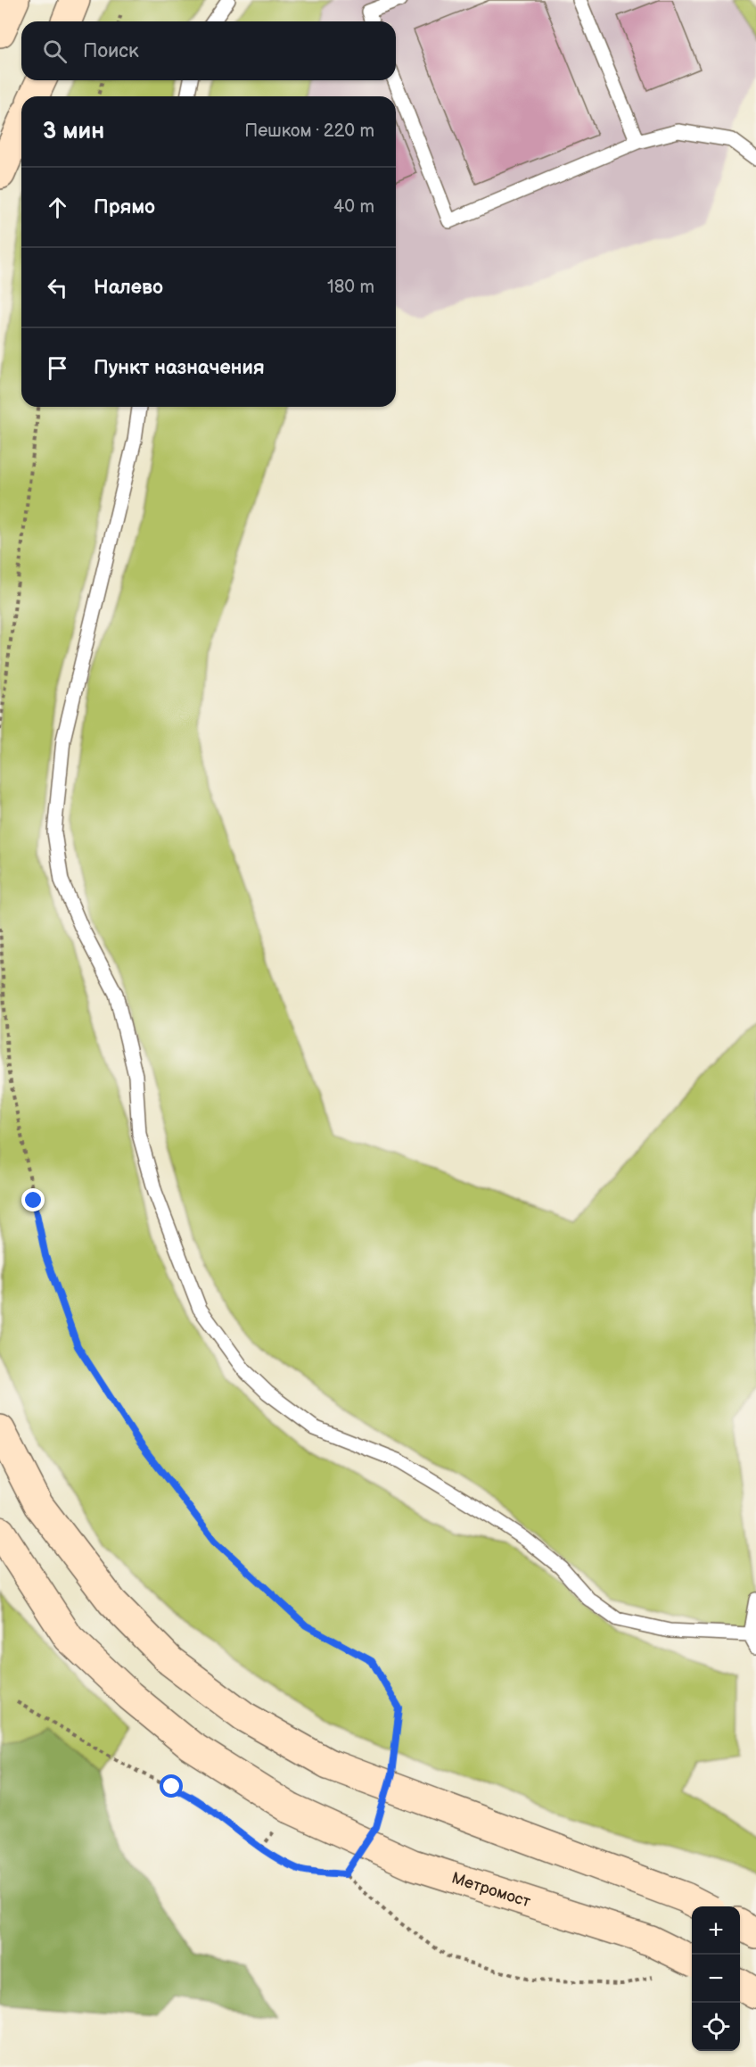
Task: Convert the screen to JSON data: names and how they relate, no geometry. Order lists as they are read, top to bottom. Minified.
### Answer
{"streets":{"main road":["Метромост"]},"page":{"search":"Поиск","heading":["3 мин","Пешком · 220 m"],"list":[["Прямо","40 m"],["Налево","180 m"],"Пункт назначения"],"map_buttons":["+","−"]}}
